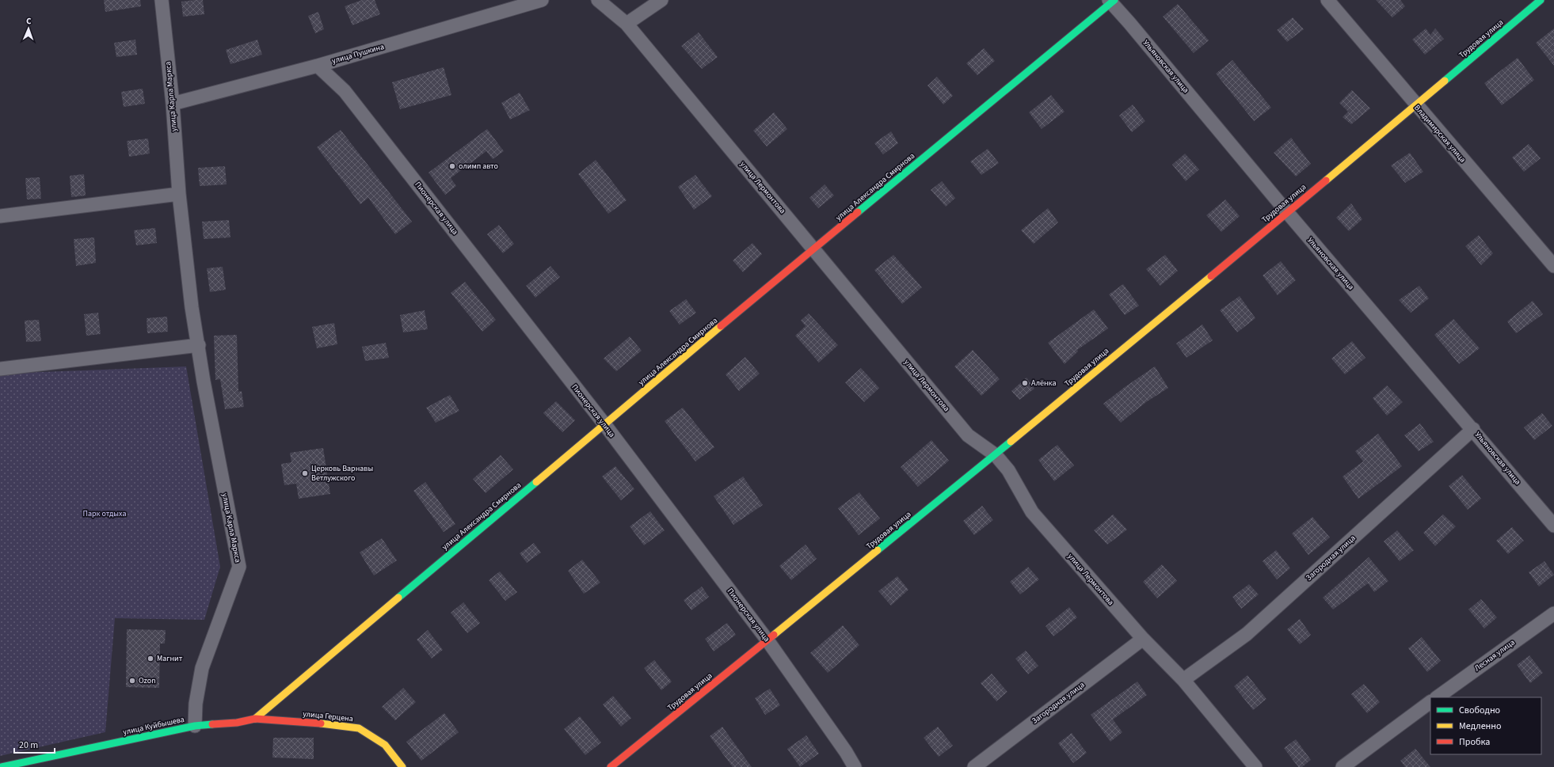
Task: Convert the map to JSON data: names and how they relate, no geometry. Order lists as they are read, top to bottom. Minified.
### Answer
{"streets":{"street":["Трудовая улица","улица Пушкина","Ульяновская улица","улица Карла Маркса","Владимирская улица","улица Александра Смирнова","улица Лермонтова","Пионерская улица","Загородная улица","Лесная улица","улица Герцена","улица Куйбышева"]},"crossings":[["Трудовая улица","Ульяновская улица"],["Трудовая улица","Владимирская улица"],["Трудовая улица","улица Лермонтова"],["Трудовая улица","Пионерская улица"],["улица Пушкина","улица Карла Маркса"],["улица Пушкина","Пионерская улица"],["Ульяновская улица","улица Александра Смирнова"],["Ульяновская улица","Загородная улица"],["улица Карла Маркса","улица Куйбышева"],["улица Александра Смирнова","улица Лермонтова"],["улица Александра Смирнова","Пионерская улица"],["улица Александра Смирнова","улица Герцена"],["улица Александра Смирнова","улица Куйбышева"],["улица Лермонтова","Загородная улица"],["улица Герцена","улица Куйбышева"]],"parks":["Парк отдыха"],"places":["олимп авто","Алёнка","Церковь Варнавы Ветлужского","Магнит","Ozon"],"legend":["Свободно","Медленно","Пробка"],"scale_bar":"20 m","north":"top"}
